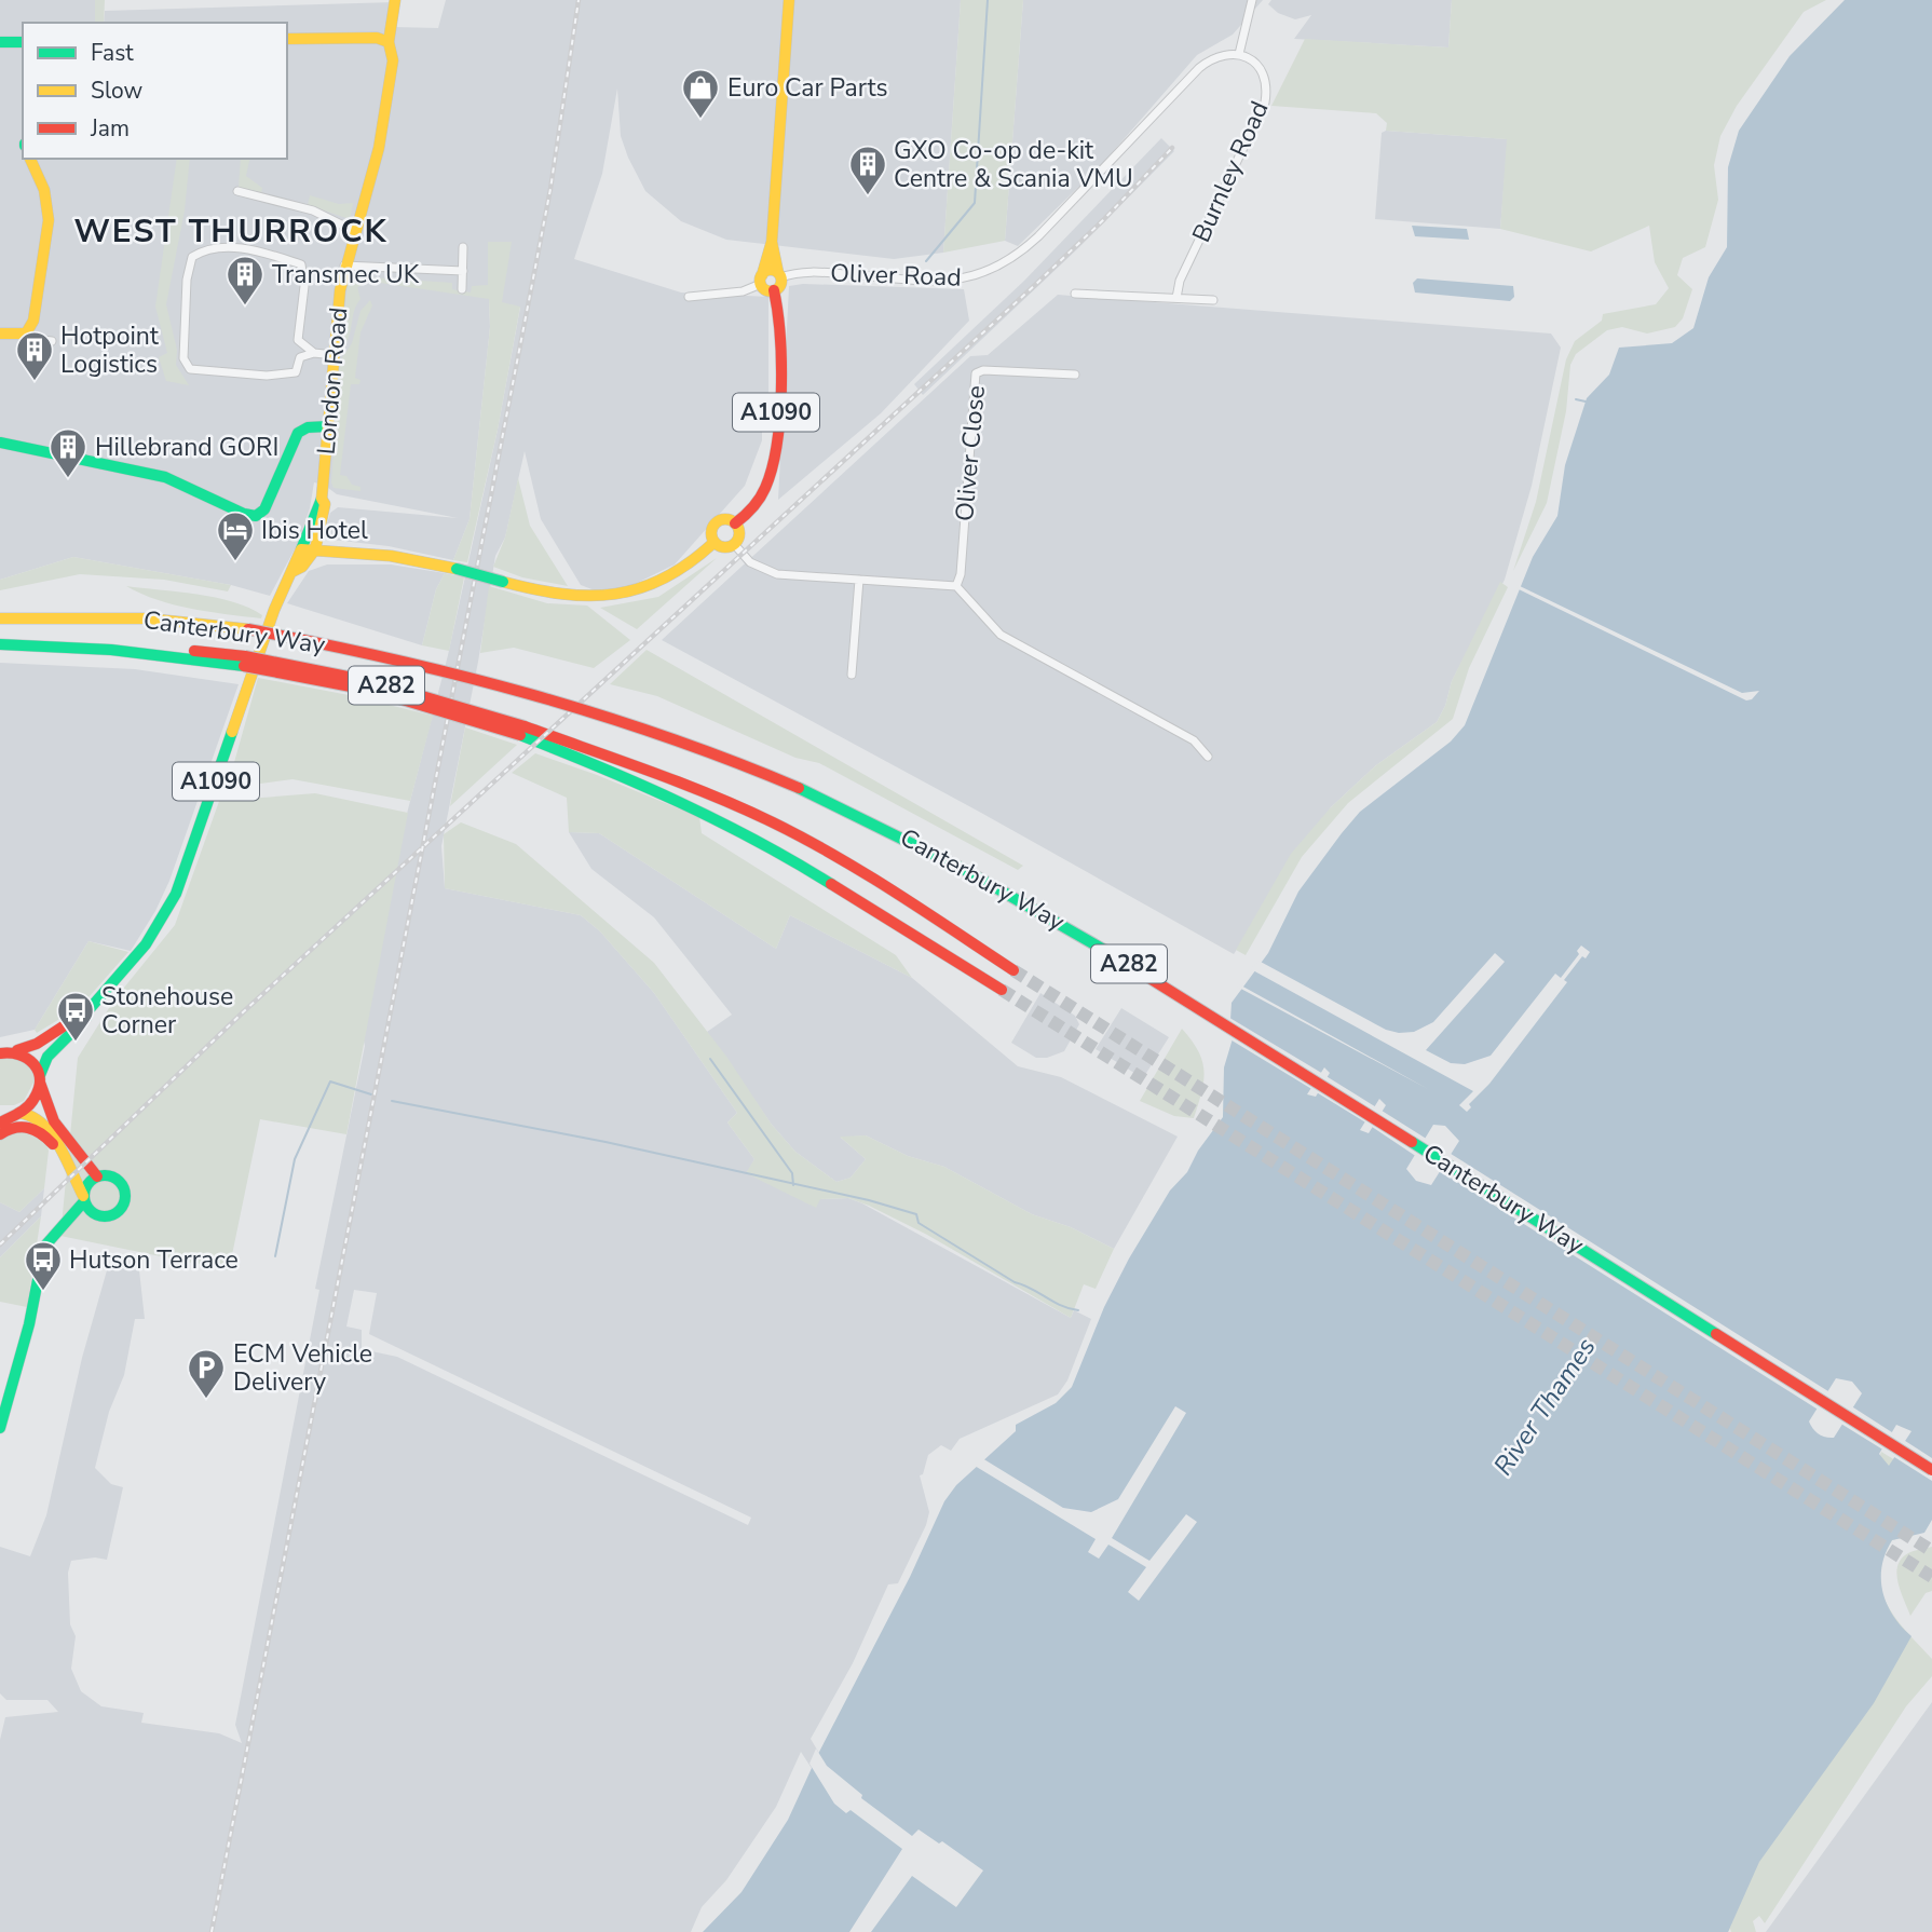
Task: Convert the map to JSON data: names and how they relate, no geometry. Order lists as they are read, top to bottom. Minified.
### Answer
{"streets":{"main road":["London Road","A1090","Canterbury Way","A282"],"street":["Burnley Road","Oliver Road","Oliver Close"]},"crossings":[["Burnley Road","Oliver Road"],["London Road","A1090"]],"districts":["WEST THURROCK"],"water":["River Thames"],"places":{"shop":["Euro Car Parts"],"building":["GXO Co-op de-kit Centre & Scania VMU","Transmec UK","Hotpoint Logistics","Hillebrand GORI"],"hotel":["Ibis Hotel"],"bus stop":["Stonehouse Corner","Hutson Terrace"],"parking":["ECM Vehicle Delivery"]},"legend":["Fast","Slow","Jam"]}
